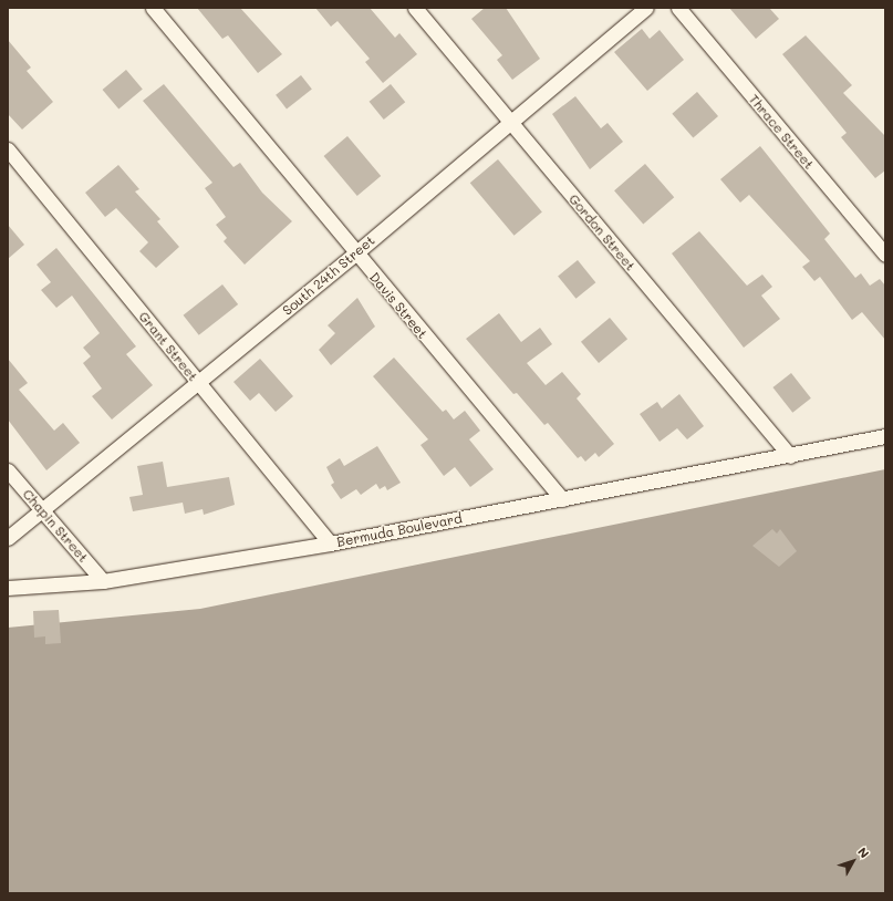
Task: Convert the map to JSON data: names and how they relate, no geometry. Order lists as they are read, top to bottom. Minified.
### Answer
{"streets":{"street":["Thrace Street","Gordon Street","South 24th Street","Davis Street","Grant Street","Chapin Street","Bermuda Boulevard"]},"crossings":[["Gordon Street","South 24th Street"],["Gordon Street","Bermuda Boulevard"],["South 24th Street","Davis Street"],["South 24th Street","Grant Street"],["South 24th Street","Chapin Street"],["Davis Street","Bermuda Boulevard"],["Grant Street","Bermuda Boulevard"],["Chapin Street","Bermuda Boulevard"]],"north":"top right"}
